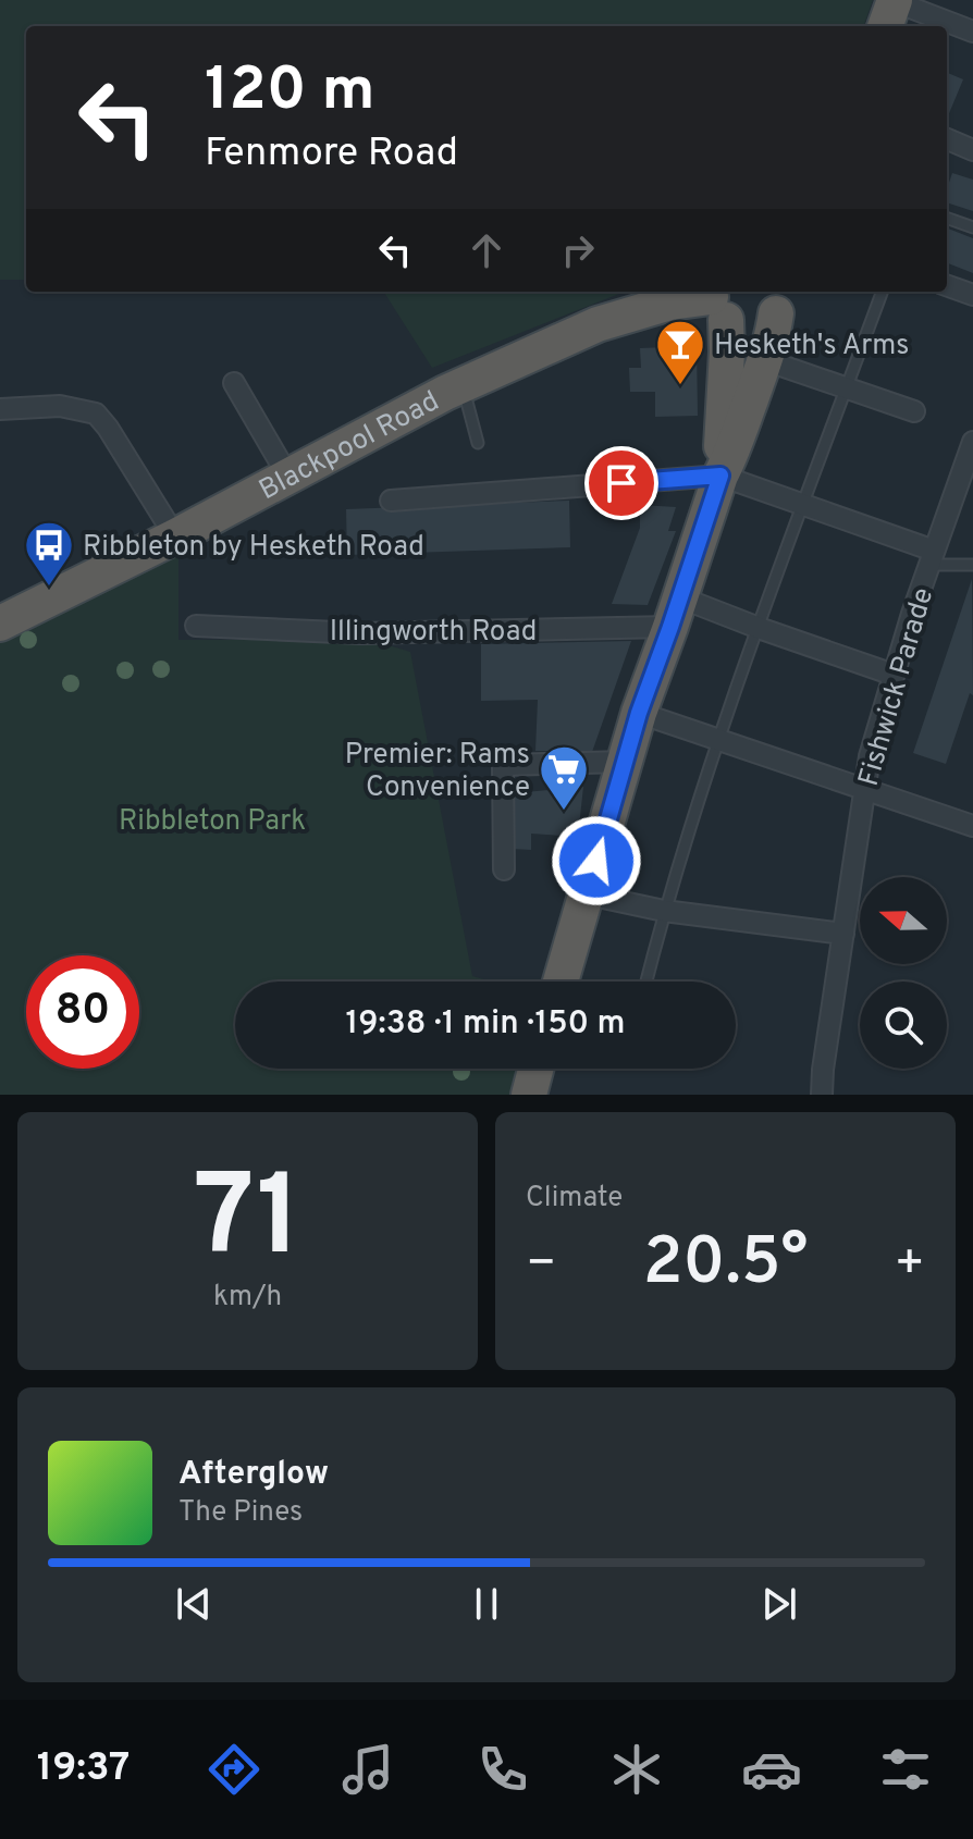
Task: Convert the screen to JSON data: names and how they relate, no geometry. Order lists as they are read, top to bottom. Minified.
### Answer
{"streets":{"highway":["Blackpool Road"],"street":["Illingworth Road","Fishwick Parade"]},"parks":["Ribbleton Park"],"places":{"bar":["Hesketh's Arms"],"bus stop":["Ribbleton by Hesketh Road"],"supermarket":["Premier: Rams Convenience"]},"north":"left","page":{"turn":["120 m","Fenmore Road"],"limit":"80","trip":"19:38 · 1 min · 150 m","tile":[["71","km/h"],"Climate"],"heat":["−","20.5°","+"],"song":["Afterglow","The Pines"],"tabs":"19:37"}}
